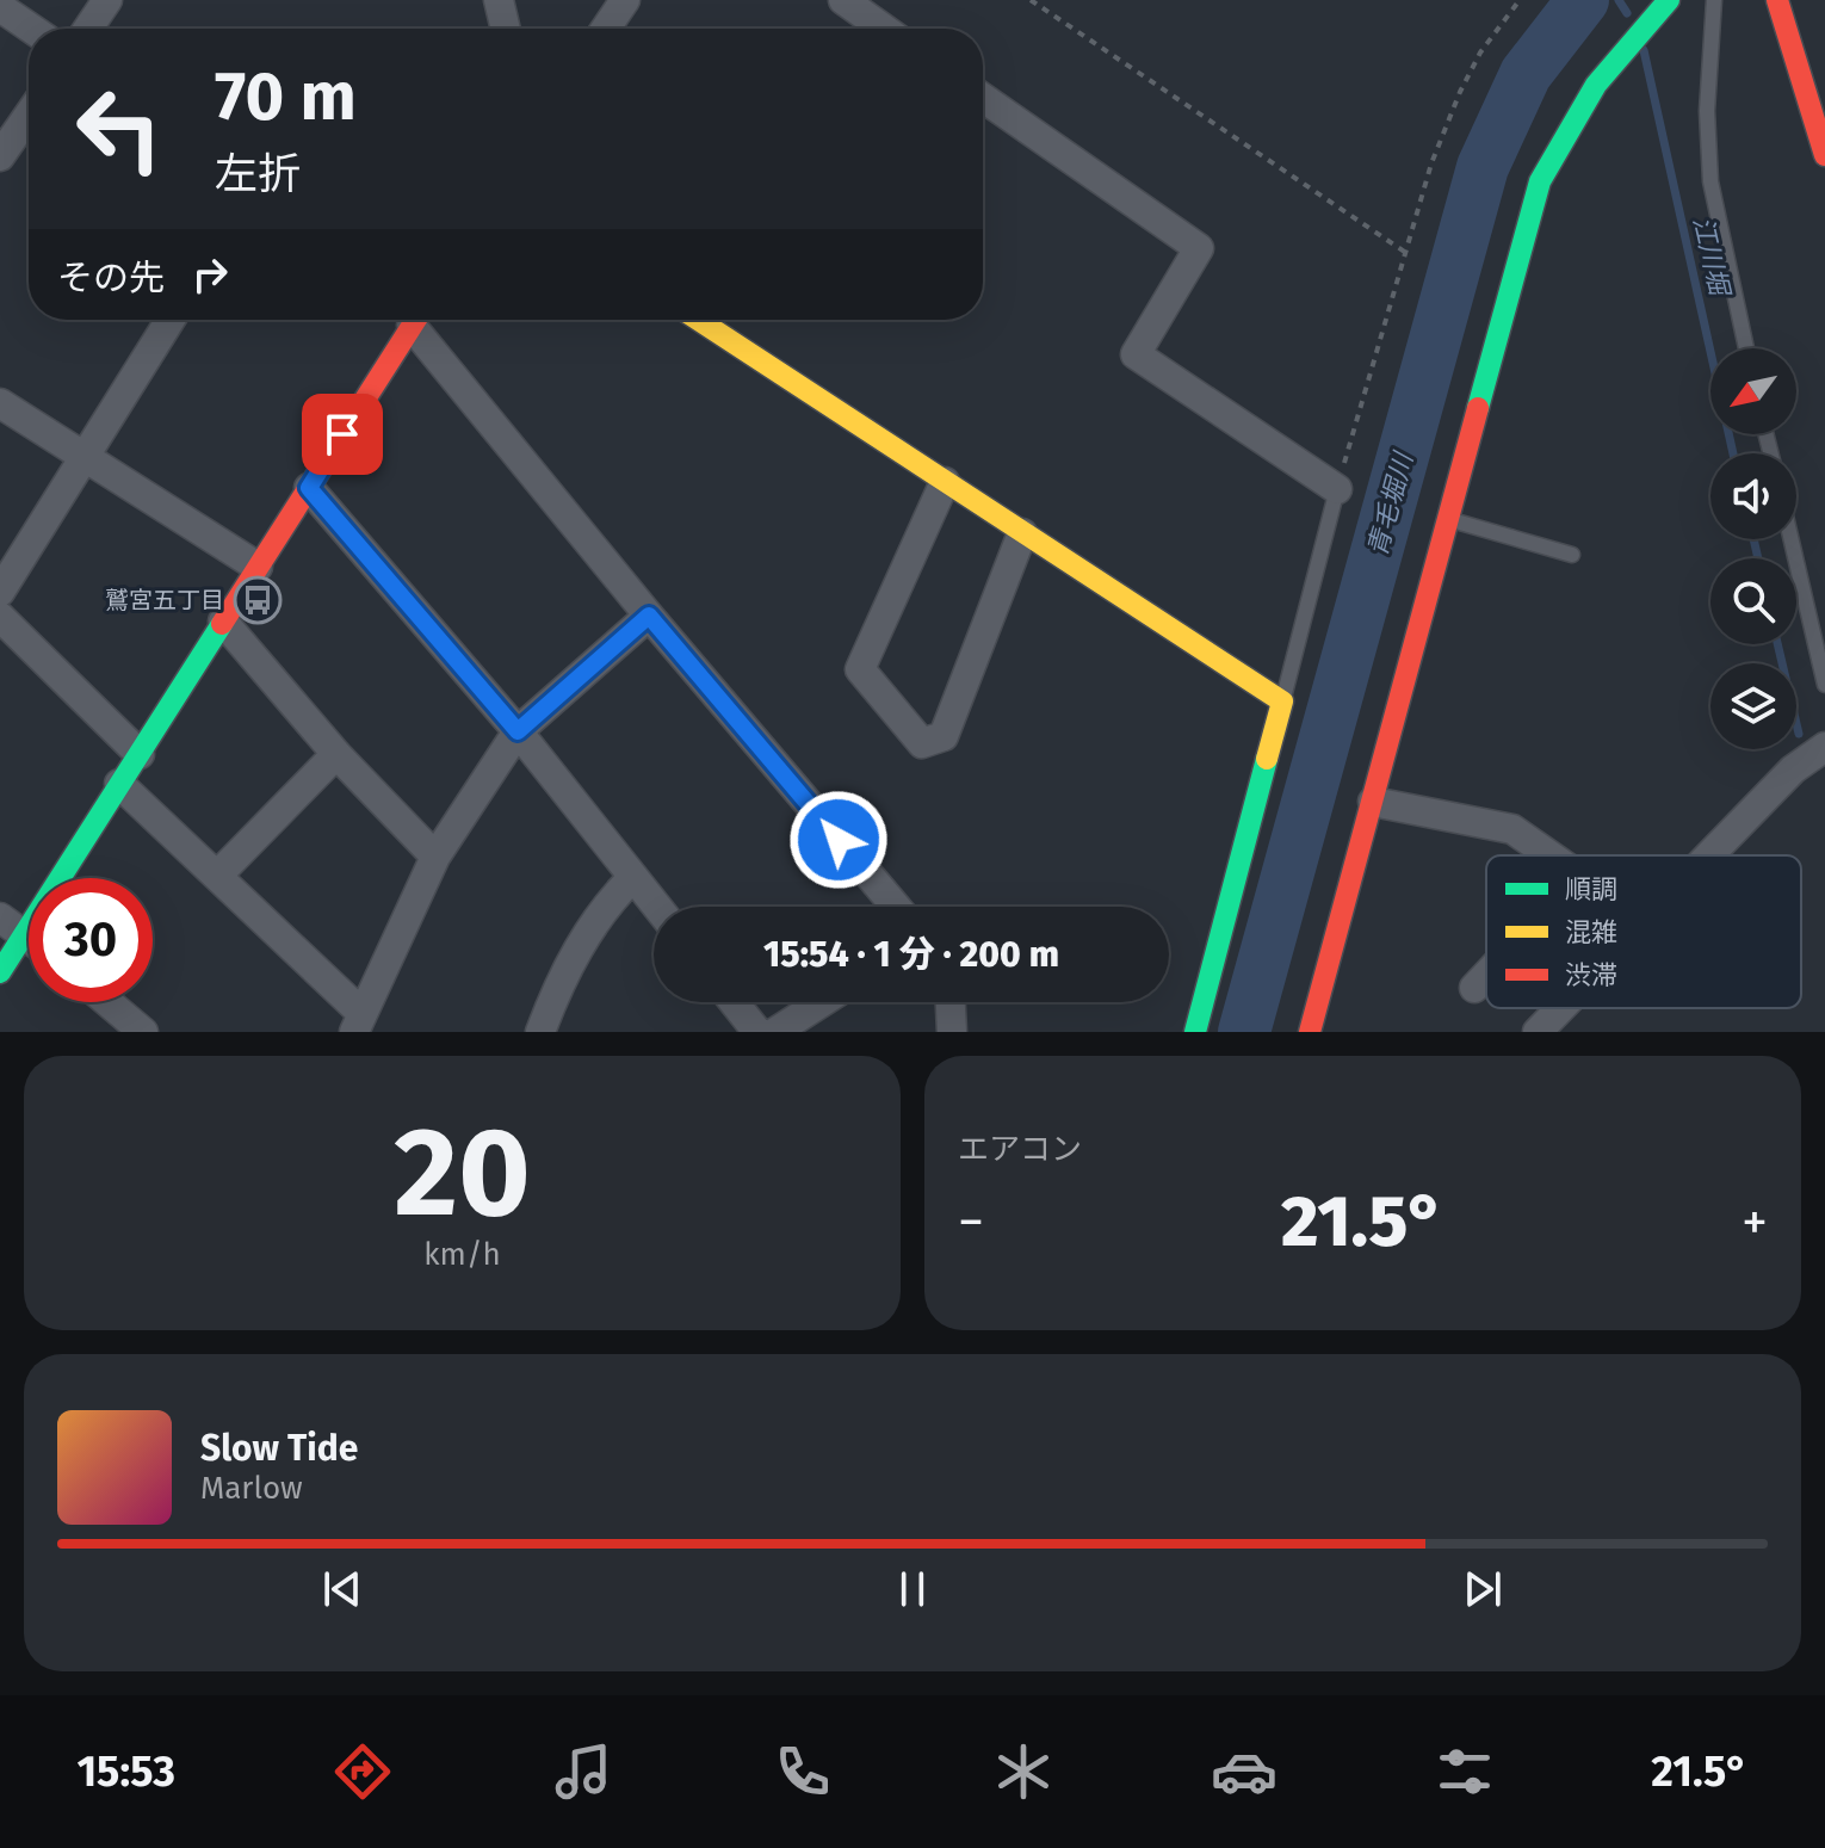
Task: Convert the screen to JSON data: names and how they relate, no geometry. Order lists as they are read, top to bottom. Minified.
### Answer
{"water":["江川堀","青毛堀川"],"places":{"bus stop":["鷲宮五丁目"]},"legend":["順調","混雑","渋滞"],"north":"bottom left","page":{"turn":["70 m","左折"],"then":"その先","limit":"30","trip":"15:54 · 1 分 · 200 m","tile":[["20","km/h"],"エアコン"],"heat":["−","21.5°","+"],"song":["Slow Tide","Marlow"],"tabs":["15:53","21.5°"]}}
